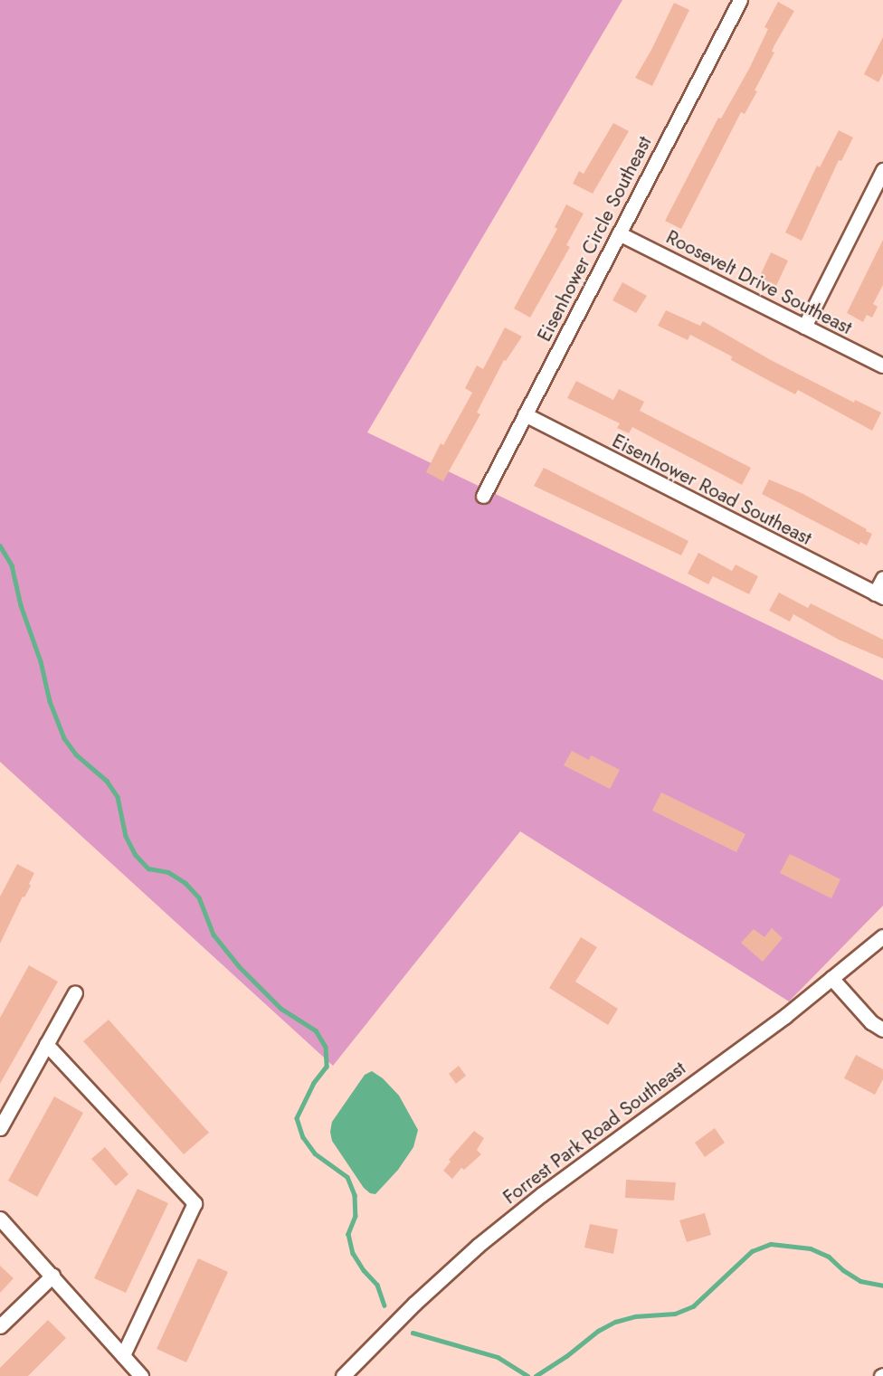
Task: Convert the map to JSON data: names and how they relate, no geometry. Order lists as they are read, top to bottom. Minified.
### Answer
{"streets":{"street":["Eisenhower Circle Southeast","Roosevelt Drive Southeast","Eisenhower Road Southeast","Forrest Park Road Southeast"]},"crossings":[["Eisenhower Circle Southeast","Roosevelt Drive Southeast"],["Eisenhower Circle Southeast","Eisenhower Road Southeast"]]}
